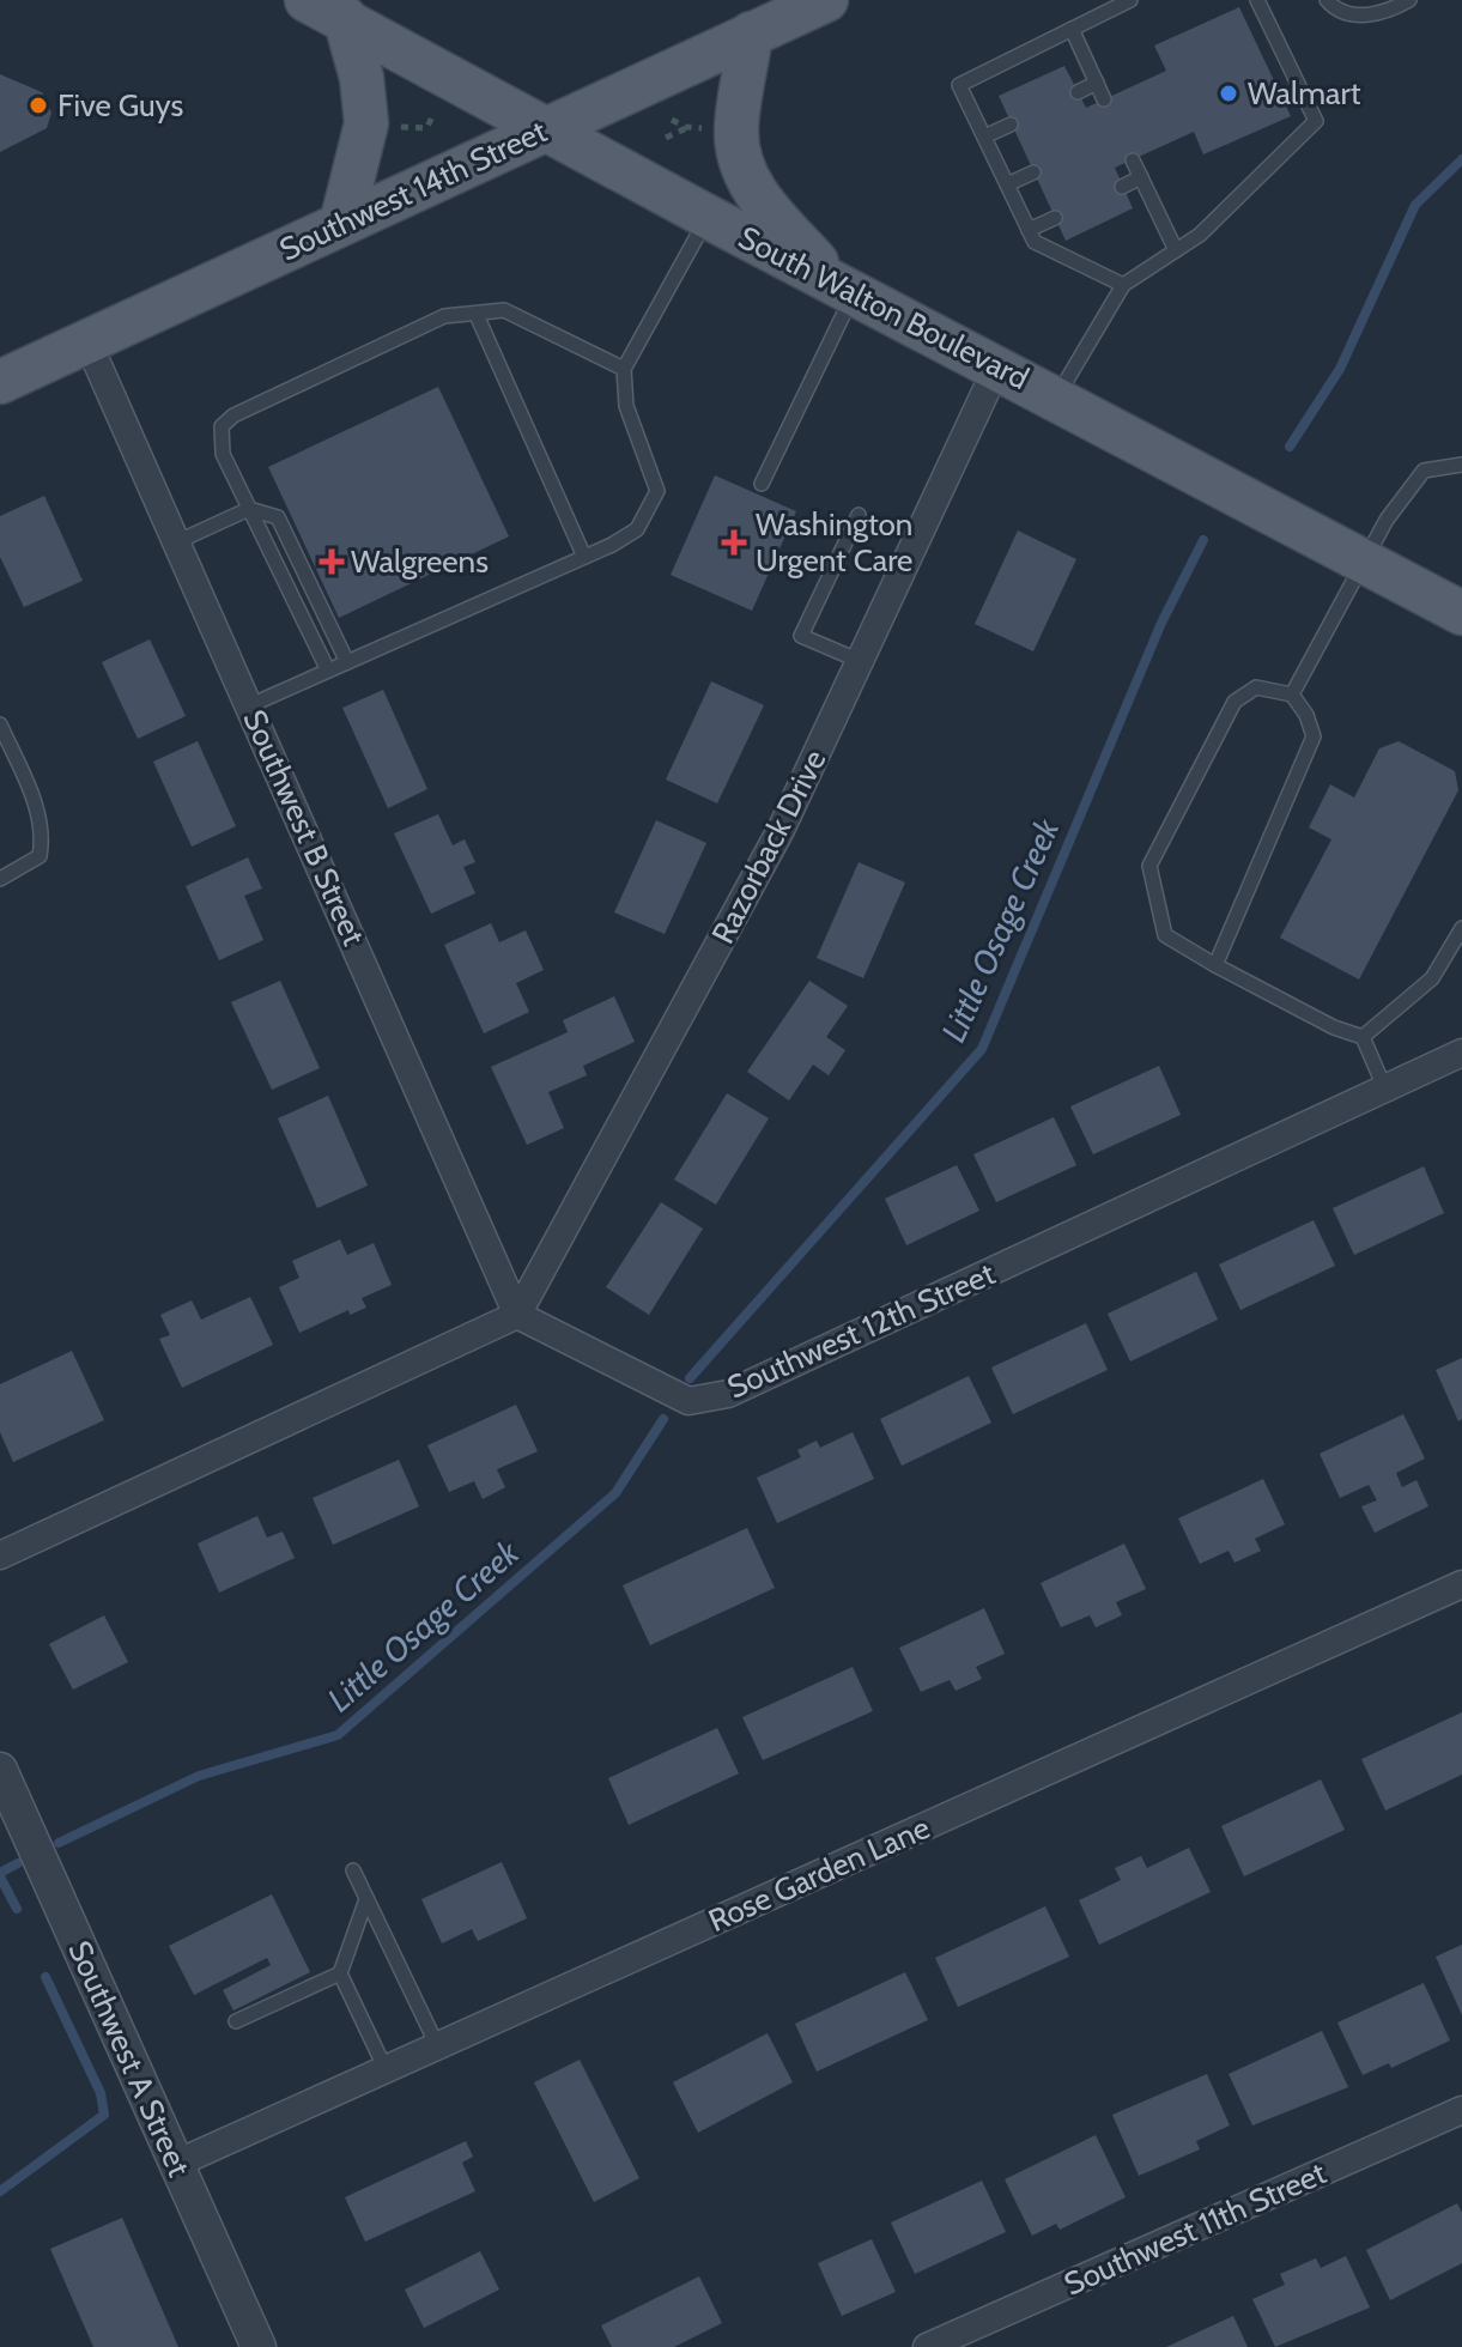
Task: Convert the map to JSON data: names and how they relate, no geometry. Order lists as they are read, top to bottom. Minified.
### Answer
{"streets":{"main road":["Southwest 14th Street","South Walton Boulevard"],"street":["Southwest B Street","Razorback Drive","Southwest 12th Street","Rose Garden Lane","Southwest A Street","Southwest 11th Street"]},"crossings":[["Southwest 14th Street","South Walton Boulevard"],["Southwest 14th Street","Southwest B Street"],["South Walton Boulevard","Razorback Drive"],["Southwest B Street","Razorback Drive"],["Southwest B Street","Southwest 12th Street"],["Razorback Drive","Southwest 12th Street"],["Rose Garden Lane","Southwest A Street"]],"water":["Little Osage Creek"],"places":{"other":["Walmart","Five Guys"],"health":["Washington Urgent Care","Walgreens"]}}
